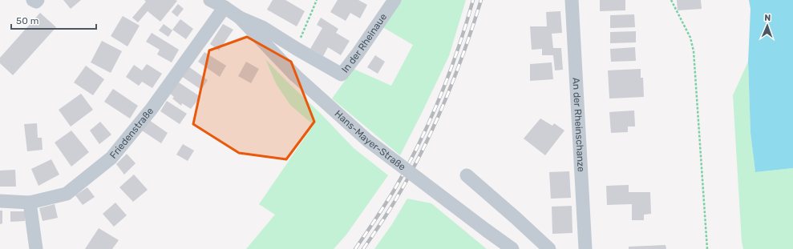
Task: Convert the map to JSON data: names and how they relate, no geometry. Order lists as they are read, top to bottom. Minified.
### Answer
{"streets":{"street":["In der Rheinaue","An der Rheinschanze","Friedenstraße","Hans-Mayer-Straße"]},"crossings":[["In der Rheinaue","Hans-Mayer-Straße"],["Friedenstraße","Hans-Mayer-Straße"]],"scale_bar":"50 m","north":"top"}
